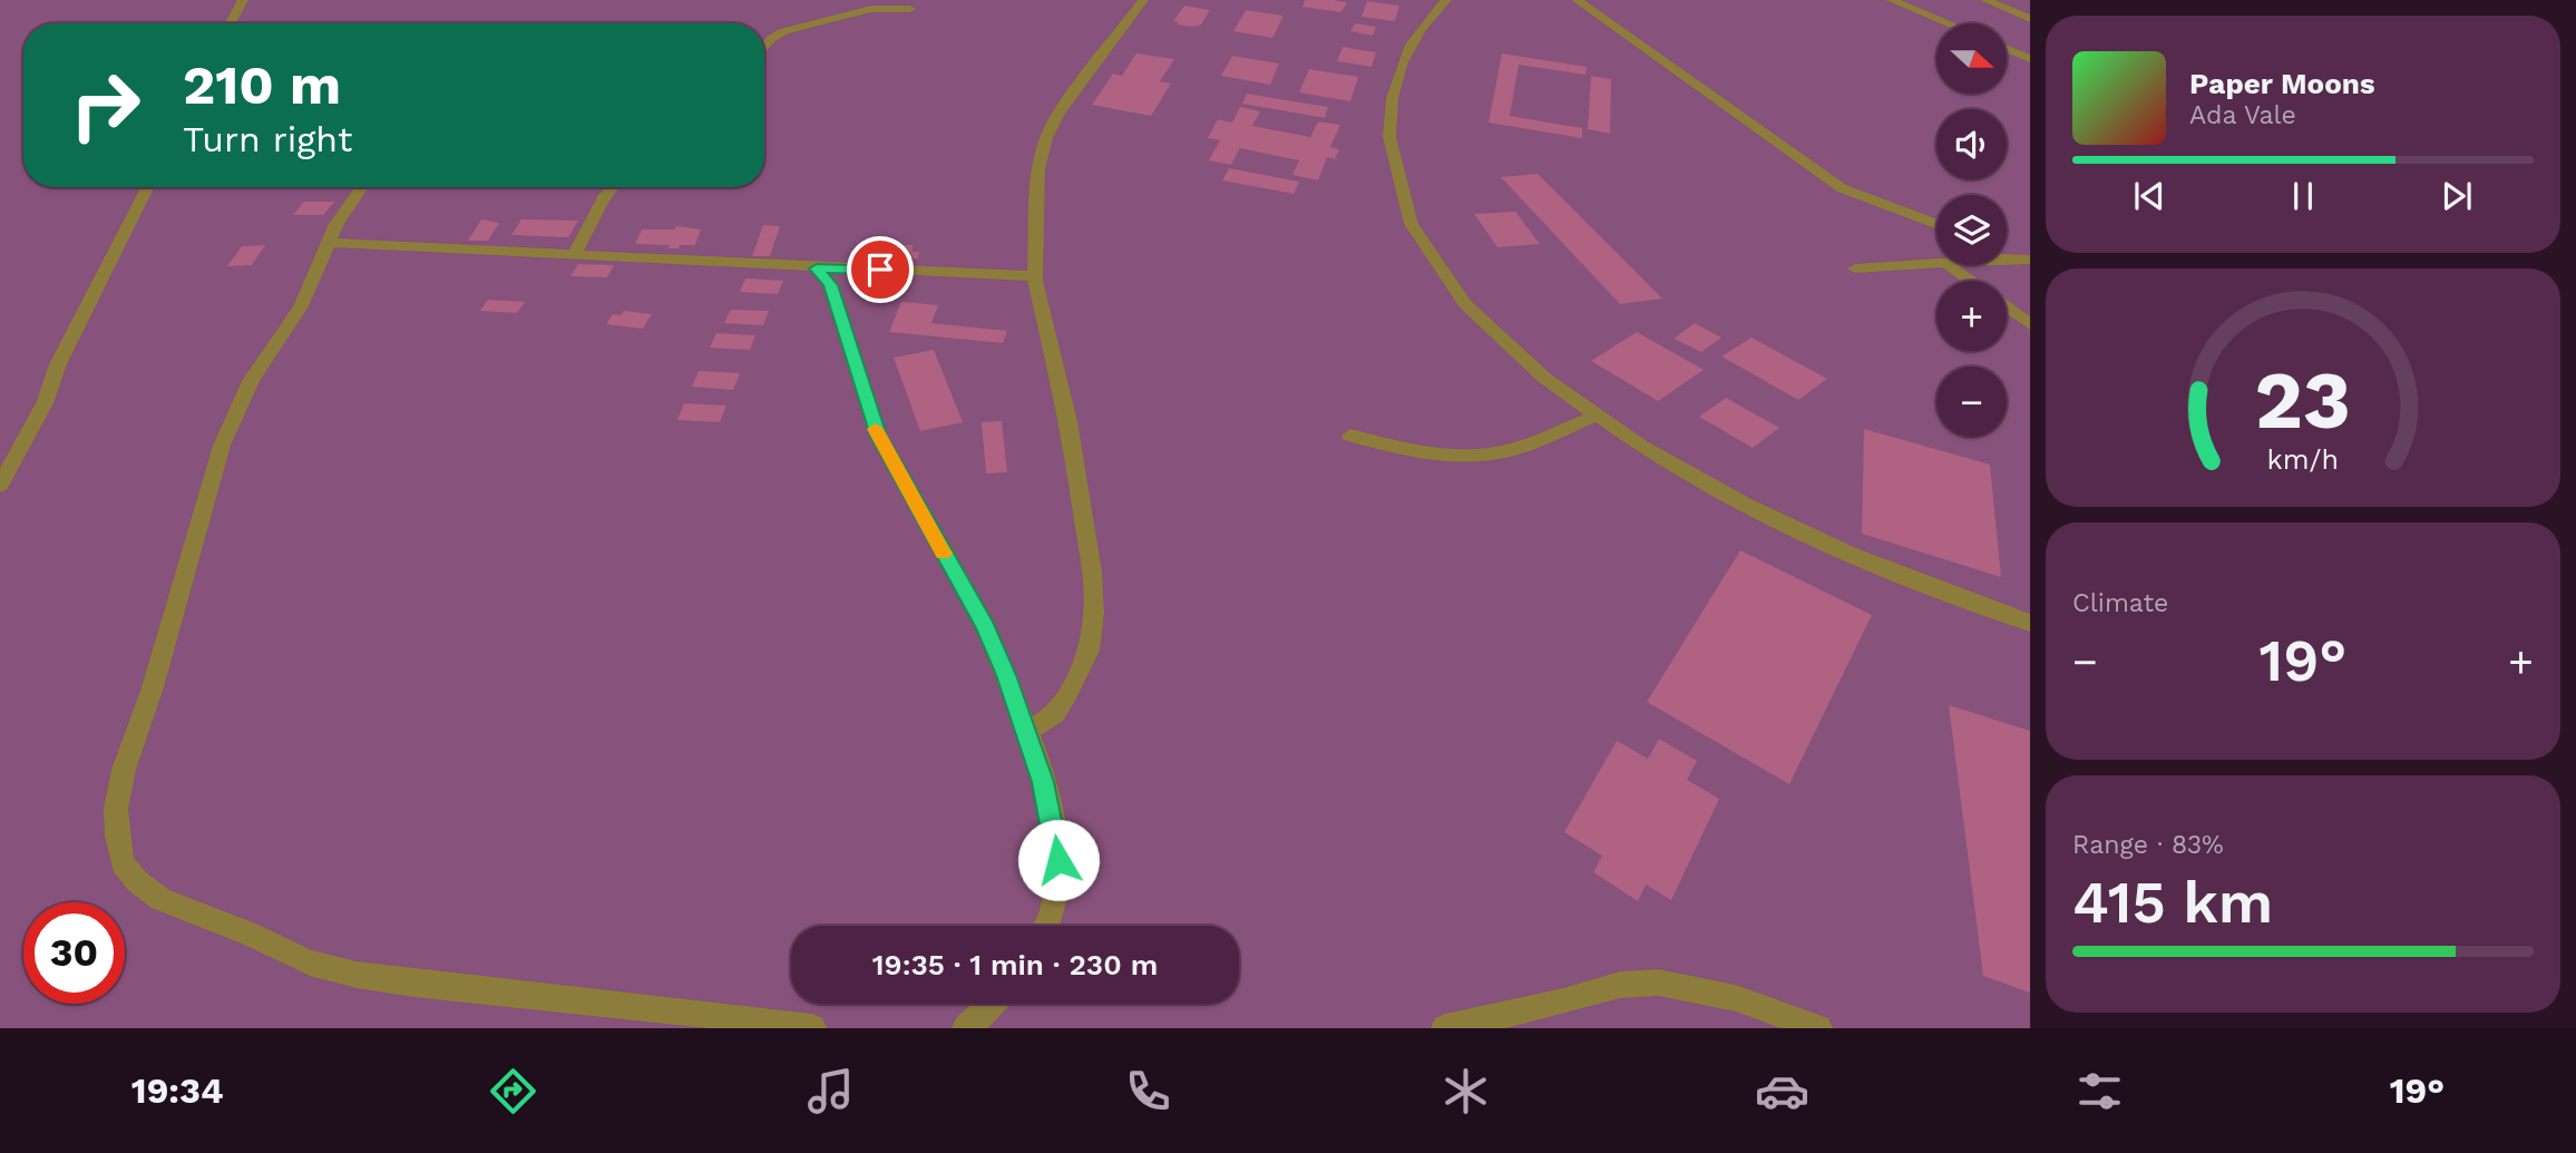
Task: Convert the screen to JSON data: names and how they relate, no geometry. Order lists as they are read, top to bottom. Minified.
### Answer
{"north":"right","page":{"map_buttons":["+","−"],"turn":["210 m","Turn right"],"song":["Paper Moons","Ada Vale"],"tile":["Climate",["Range · 83%","415 km"]],"heat":["−","19°","+"],"limit":"30","trip":"19:35 · 1 min · 230 m","tabs":["19:34","19°"],"gauge":["23","km/h"]}}
